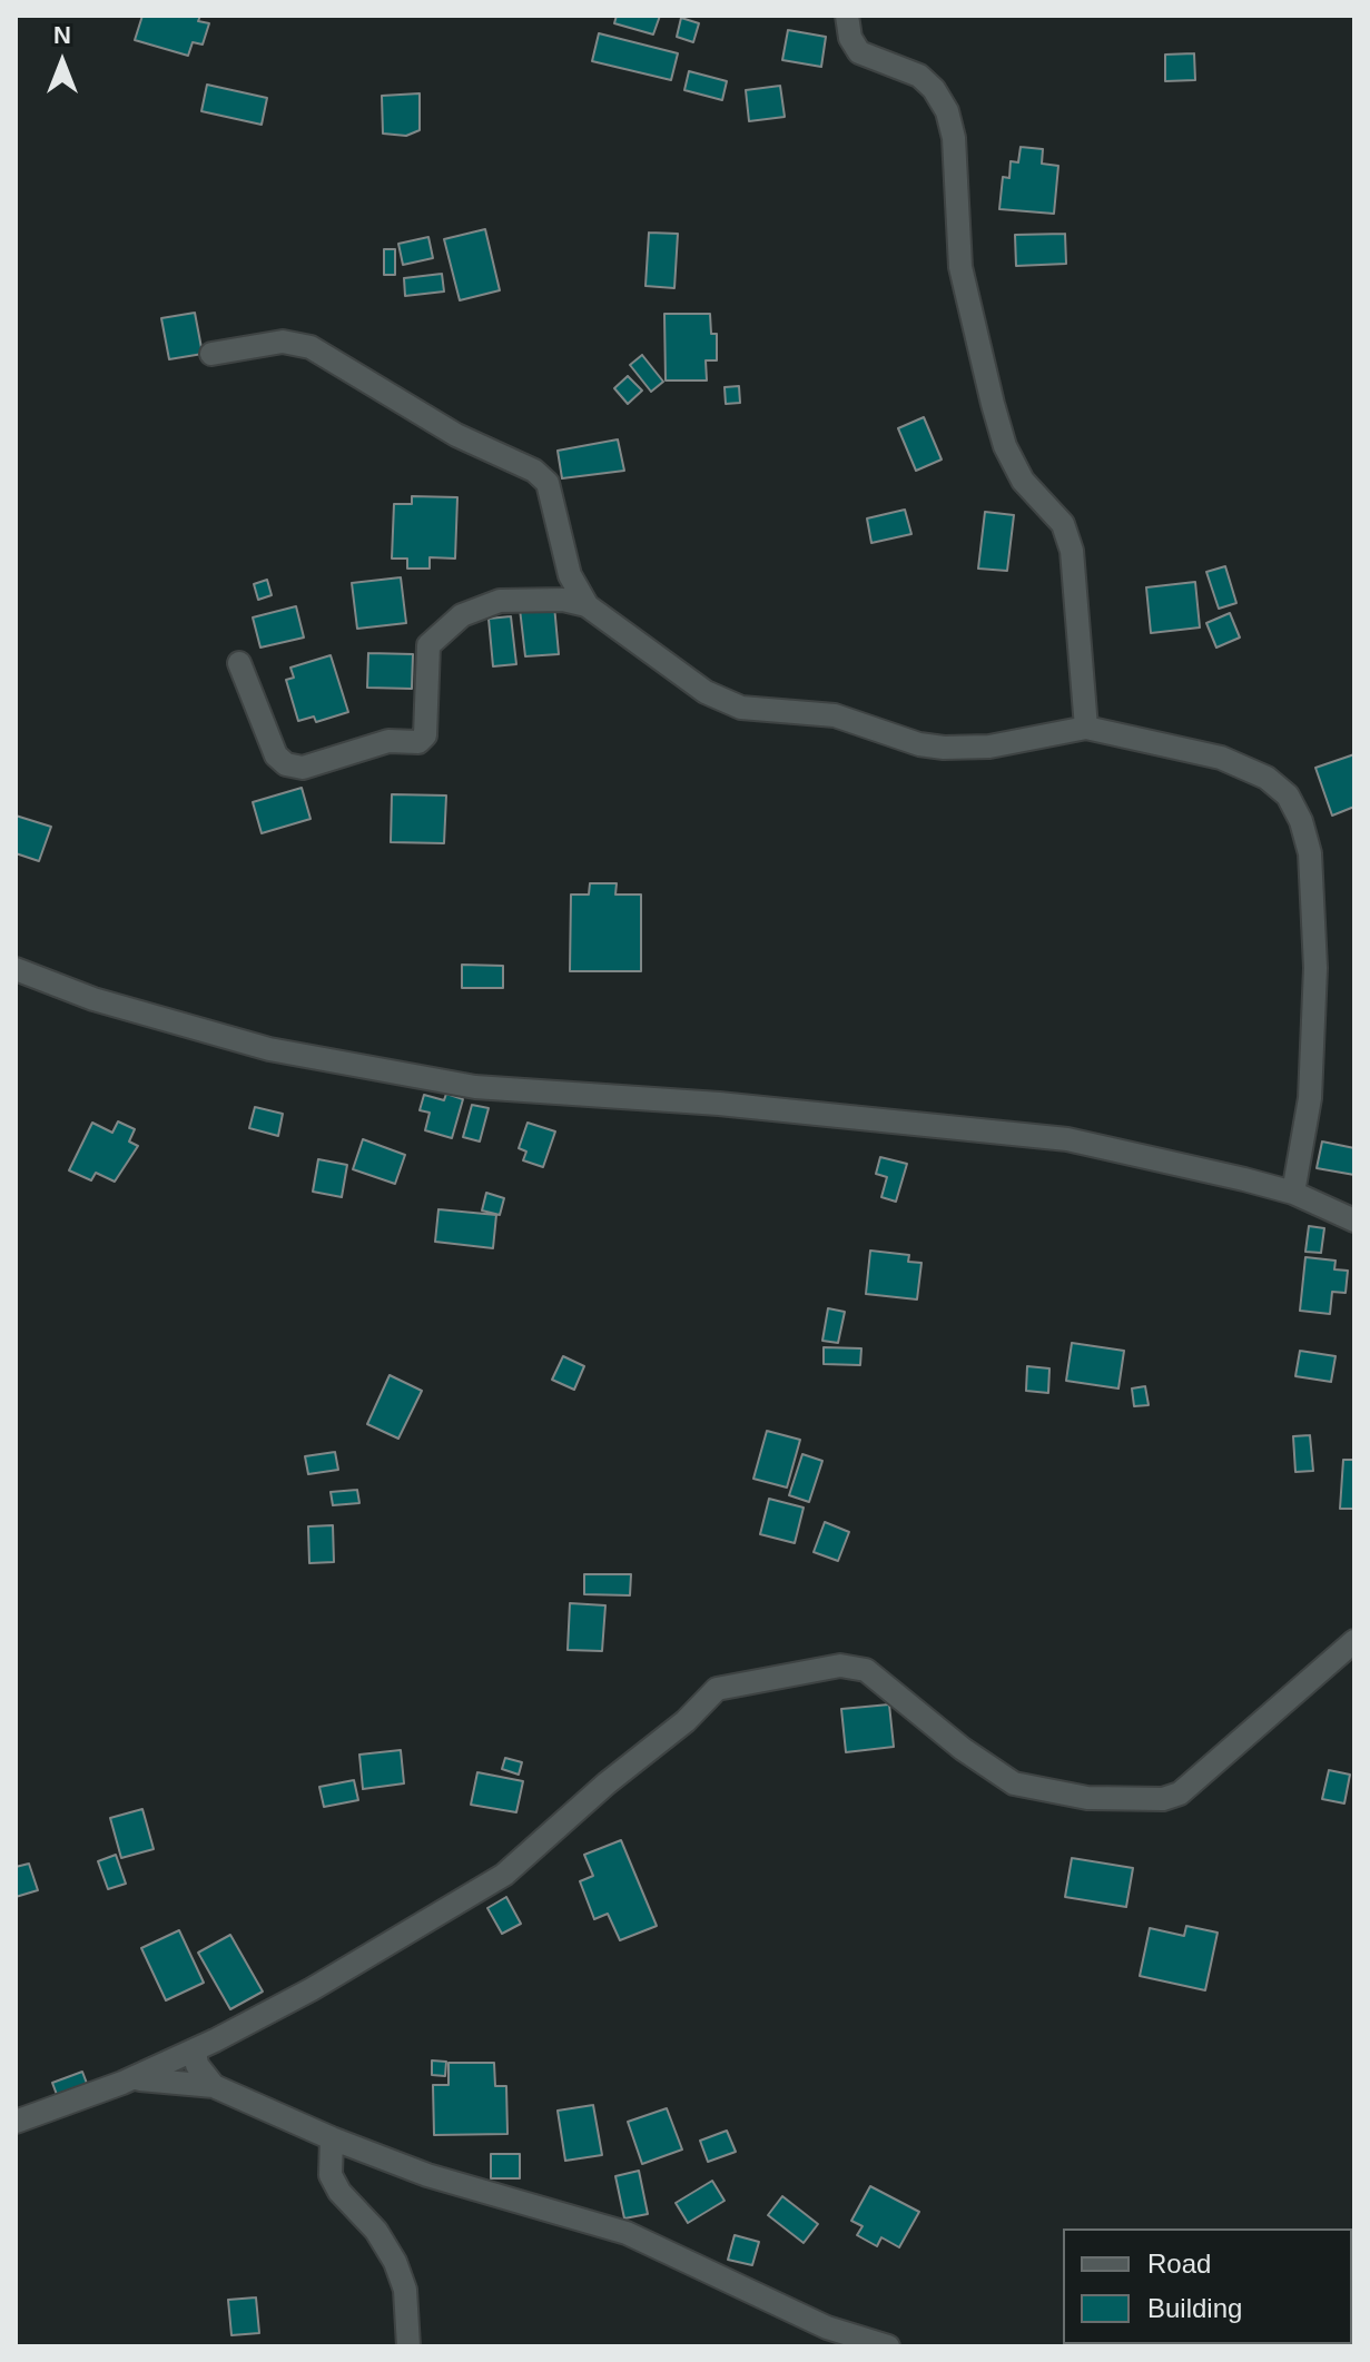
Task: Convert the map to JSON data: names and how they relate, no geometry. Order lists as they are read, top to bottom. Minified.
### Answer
{"legend":["Road","Building"],"north":"top"}
